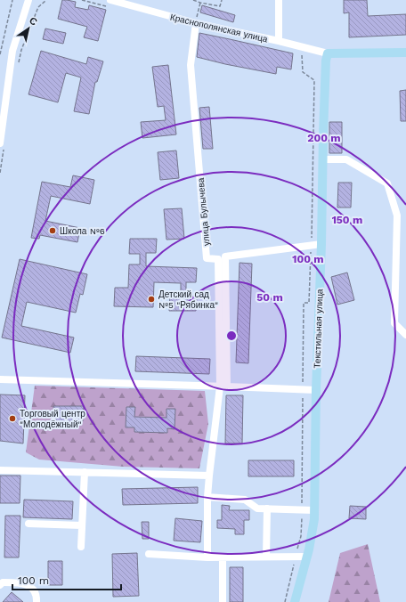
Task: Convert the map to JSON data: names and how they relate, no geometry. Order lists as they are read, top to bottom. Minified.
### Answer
{"streets":{"main road":["Текстильная улица"],"street":["Краснополянская улица","улица Булычева"]},"crossings":[["Краснополянская улица","улица Булычева"],["Краснополянская улица","Текстильная улица"]],"places":["Школа №6","Детский сад №5 \"Рябинка\"","Торговый центр \"Молодёжный\""],"scale_bar":"100 m","north":"top right","rings":["200 m","150 m","100 m","50 m"]}
